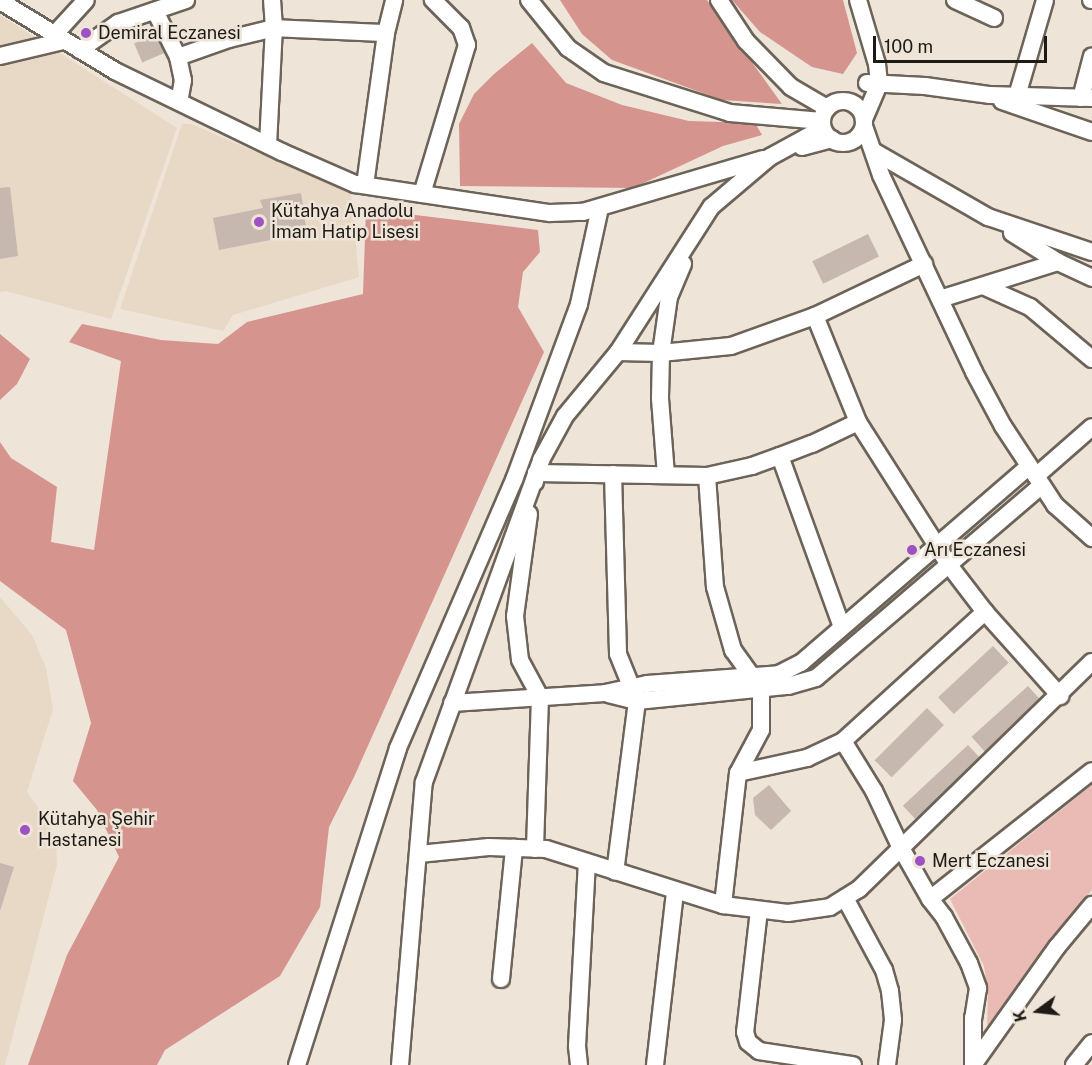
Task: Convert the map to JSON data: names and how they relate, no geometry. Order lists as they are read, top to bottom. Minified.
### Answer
{"places":["Demiral Eczanesi","Kütahya Anadolu İmam Hatip Lisesi","Arı Eczanesi","Kütahya Şehir Hastanesi","Mert Eczanesi"],"scale_bar":"100 m","north":"left"}
